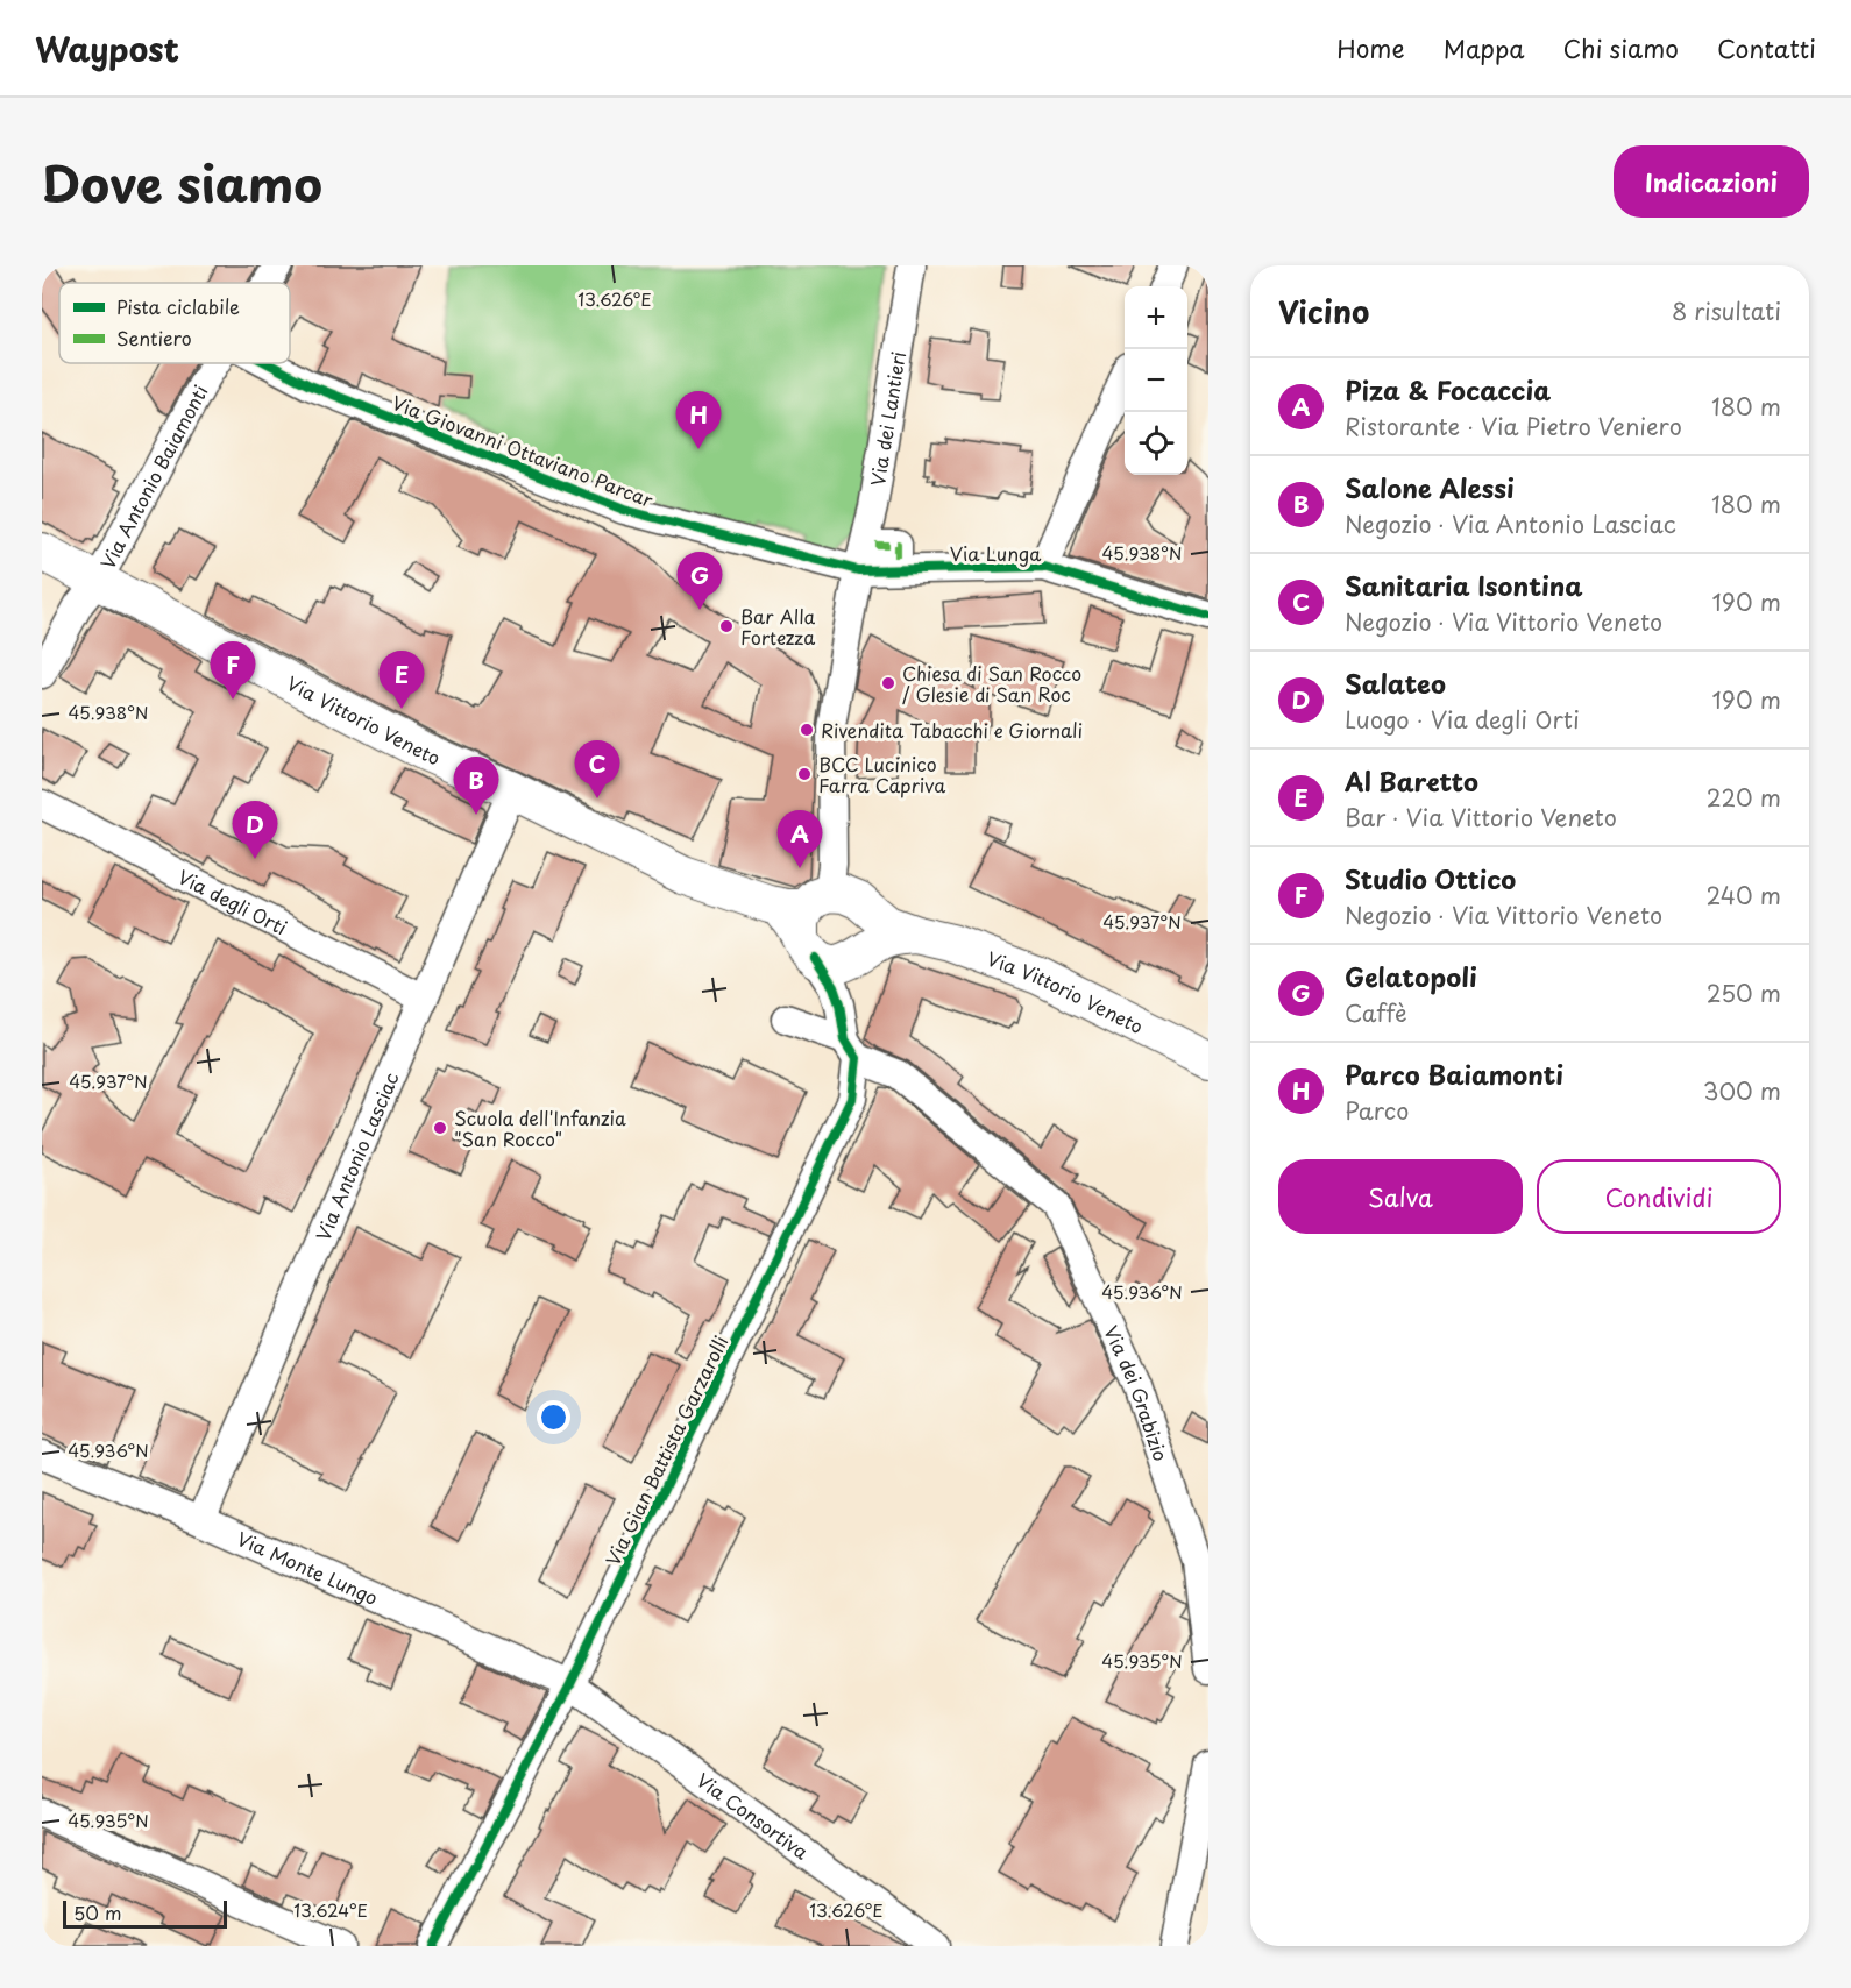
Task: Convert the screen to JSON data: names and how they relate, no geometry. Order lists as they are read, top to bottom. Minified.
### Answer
{"streets":{"main road":["Via Vittorio Veneto"],"street":["Via dei Lantieri","Via Giovanni Ottaviano Parcar","Via Antonio Baiamonti","Via Lunga","Via degli Orti","Via Antonio Lasciac","Via dei Grabizio","Via Gian Battista Garzarolli","Via Monte Lungo","Via Consortiva"]},"crossings":[["Via dei Lantieri","Via Giovanni Ottaviano Parcar"],["Via dei Lantieri","Via Lunga"],["Via dei Lantieri","Via Vittorio Veneto"],["Via dei Lantieri","Via Gian Battista Garzarolli"],["Via Giovanni Ottaviano Parcar","Via Lunga"],["Via Antonio Baiamonti","Via Vittorio Veneto"],["Via Vittorio Veneto","Via Antonio Lasciac"],["Via Vittorio Veneto","Via Gian Battista Garzarolli"],["Via degli Orti","Via Antonio Lasciac"],["Via Antonio Lasciac","Via Monte Lungo"],["Via dei Grabizio","Via Gian Battista Garzarolli"],["Via Gian Battista Garzarolli","Via Monte Lungo"],["Via Gian Battista Garzarolli","Via Consortiva"],["Via Monte Lungo","Via Consortiva"]],"places":["Bar Alla Fortezza","Chiesa di San Rocco / Glesie di San Roc","Rivendita Tabacchi e Giornali","BCC Lucinico Farra Capriva","Scuola dell'Infanzia \"San Rocco\""],"legend":["Pista ciclabile","Sentiero"],"scale_bar":"50 m","page":{"header":"Waypost","nav":["Home","Mappa","Chi siamo","Contatti"],"title":"Dove siamo","buttons":["Indicazioni",["Salva","Condividi"]],"heading":["Vicino","8 risultati"],"map_buttons":["+","−"],"list":[{"mark":"A","name":"Piza & Focaccia","note":"Ristorante · Via Pietro Veniero","value":"180 m"},{"mark":"B","name":"Salone Alessi","note":"Negozio · Via Antonio Lasciac","value":"180 m"},{"mark":"C","name":"Sanitaria Isontina","note":"Negozio · Via Vittorio Veneto","value":"190 m"},{"mark":"D","name":"Salateo","note":"Luogo · Via degli Orti","value":"190 m"},{"mark":"E","name":"Al Baretto","note":"Bar · Via Vittorio Veneto","value":"220 m"},{"mark":"F","name":"Studio Ottico","note":"Negozio · Via Vittorio Veneto","value":"240 m"},{"mark":"G","name":"Gelatopoli","note":"Caffè","value":"250 m"},{"mark":"H","name":"Parco Baiamonti","note":"Parco","value":"300 m"}],"pins":["H","G","F","E","C","B","D","A"],"scale":"50 m"},"coordinates":["13.626°E","45.938°N","45.937°N","45.936°N","45.935°N","13.624°E"]}
